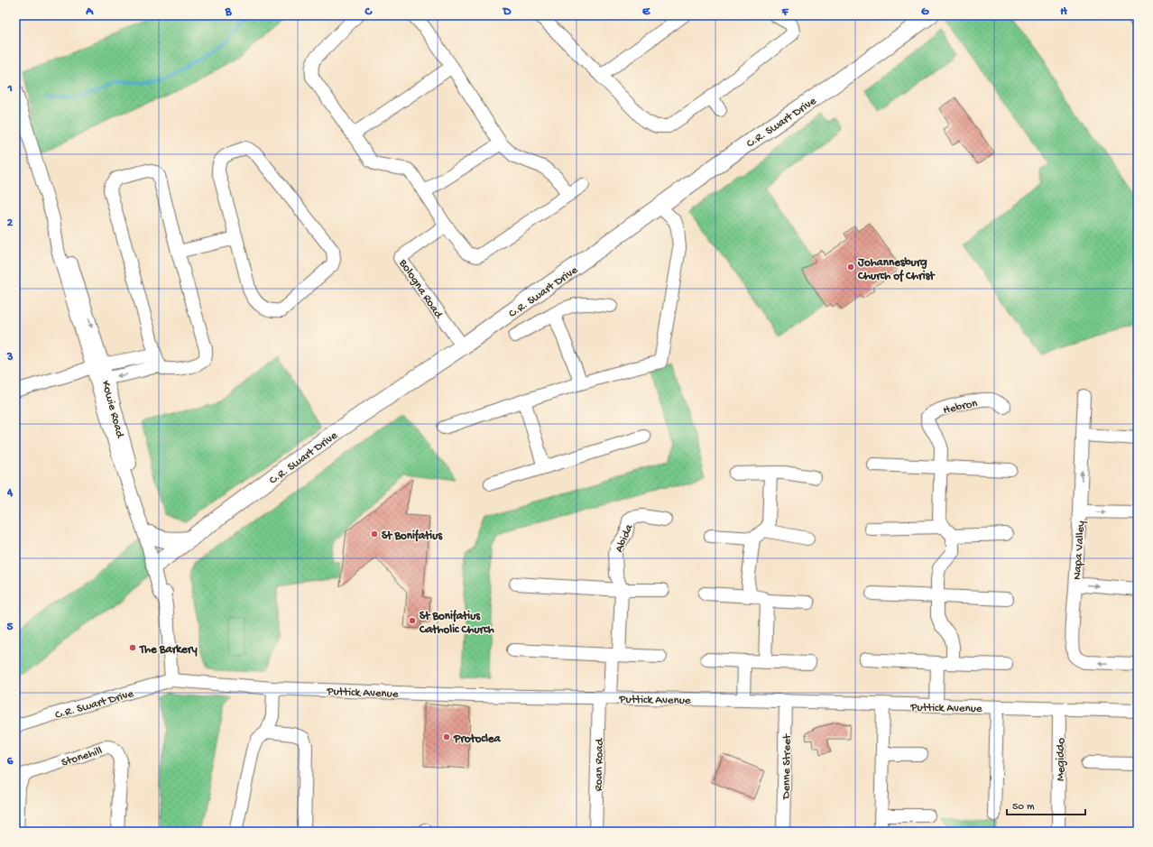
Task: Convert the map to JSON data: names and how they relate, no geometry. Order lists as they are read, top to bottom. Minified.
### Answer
{"streets":{"street":["C.R. Swart Drive","Bologna Road","Hebron","Kowie Road","Abida","Napa Valley","Puttick Avenue","Stonehill","Megiddo","Roan Road","Denne Street"]},"crossings":[["C.R. Swart Drive","Bologna Road"],["C.R. Swart Drive","Kowie Road"],["C.R. Swart Drive","Puttick Avenue"],["Kowie Road","Puttick Avenue"],["Abida","Puttick Avenue"],["Abida","Roan Road"],["Puttick Avenue","Megiddo"],["Puttick Avenue","Roan Road"],["Puttick Avenue","Denne Street"]],"places":["Johannesburg Church of Christ","St Bonifatius","St Bonifatius Catholic Church","The Barkery","Protoclea"],"scale_bar":"50 m","grid":{"columns":["A","B","C","D","E","F","G","H"],"rows":["1","2","3","4","5","6"]}}
